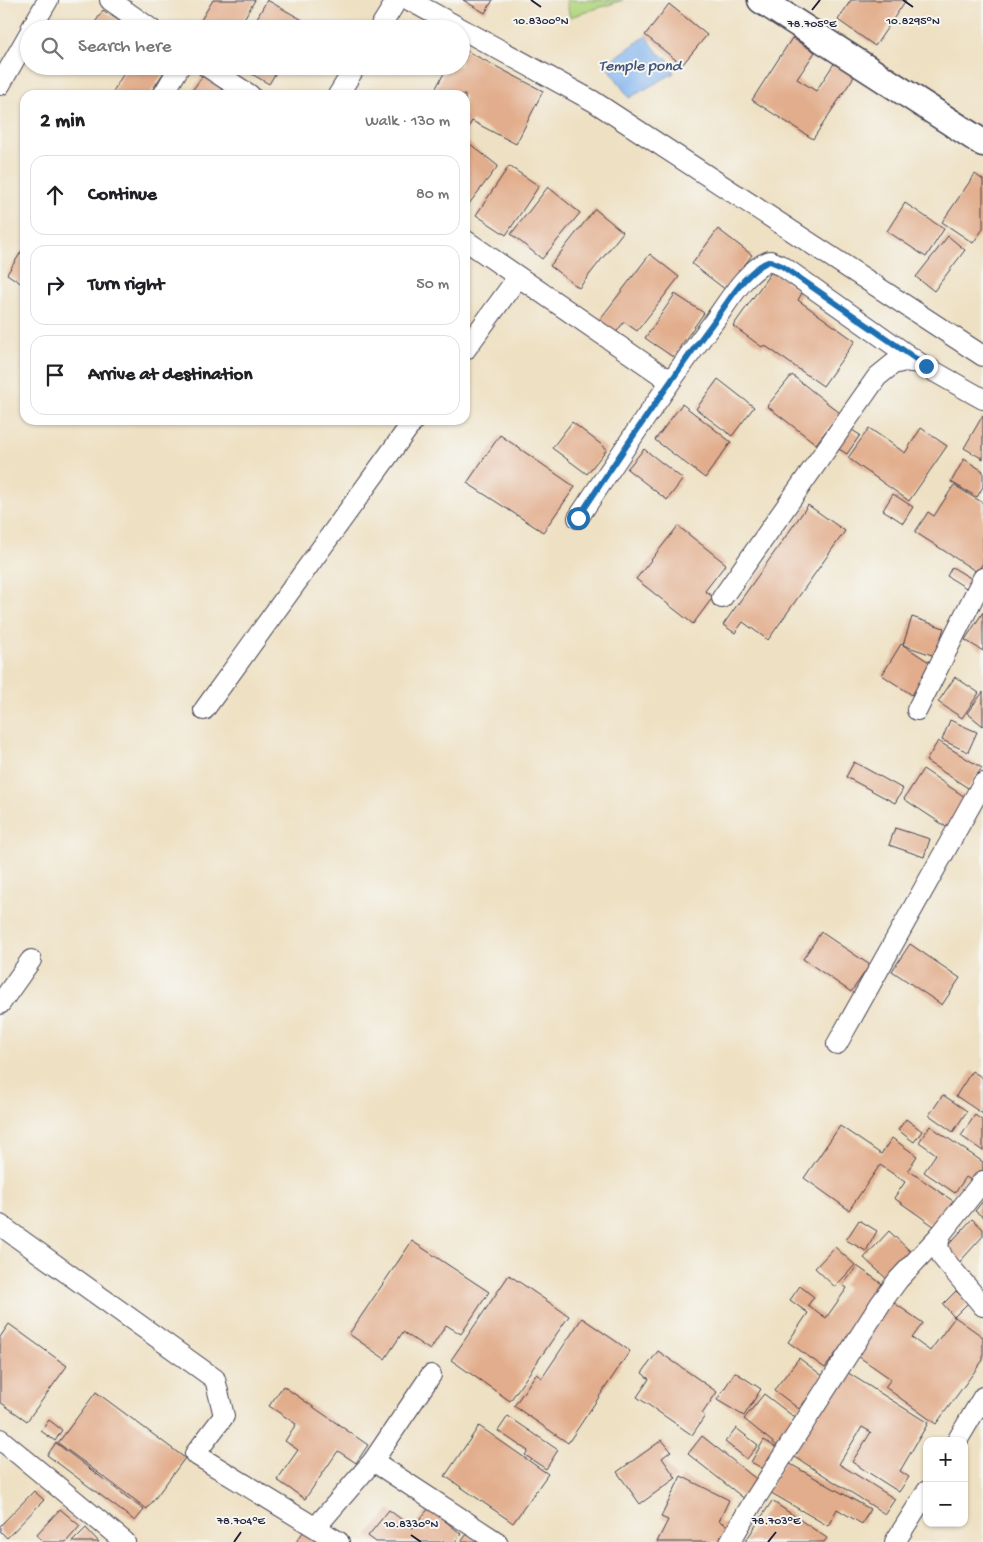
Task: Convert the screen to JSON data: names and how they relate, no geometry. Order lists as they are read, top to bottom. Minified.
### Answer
{"water":["Temple pond"],"page":{"search":"Search here","heading":["2 min","Walk · 130 m"],"list":[["Continue","80 m"],["Turn right","50 m"],"Arrive at destination"],"map_buttons":["+","−"]},"coordinates":["10.8300°N","10.8295°N","78.705°E","78.704°E","78.703°E","10.8330°N"]}
